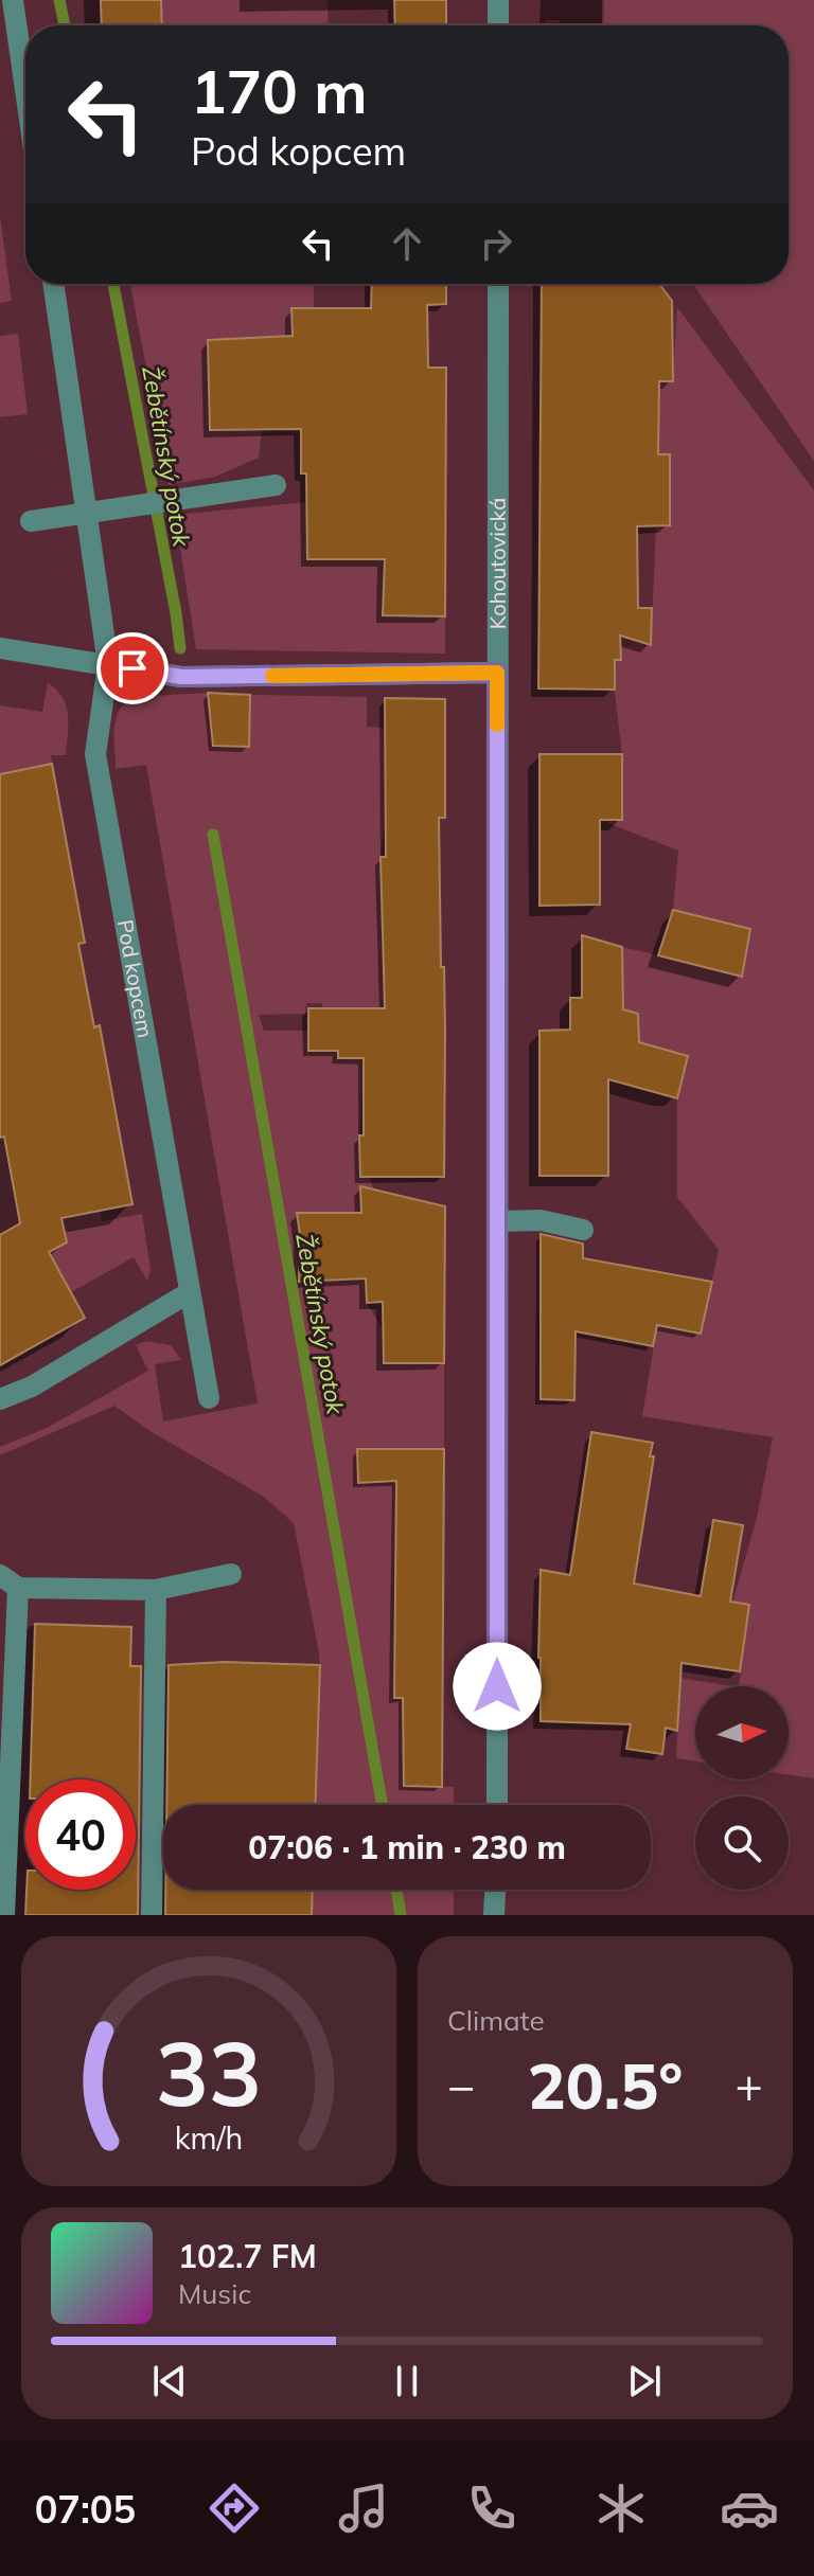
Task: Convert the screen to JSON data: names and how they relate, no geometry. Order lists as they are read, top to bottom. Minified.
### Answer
{"streets":{"street":["Kohoutovická","Pod kopcem"]},"water":["Žebětínský potok"],"north":"right","page":{"turn":["170 m","Pod kopcem"],"limit":"40","trip":"07:06 · 1 min · 230 m","tile":"Climate","heat":["−","20.5°","+"],"song":["102.7 FM","Music"],"tabs":"07:05","gauge":["33","km/h"]}}
